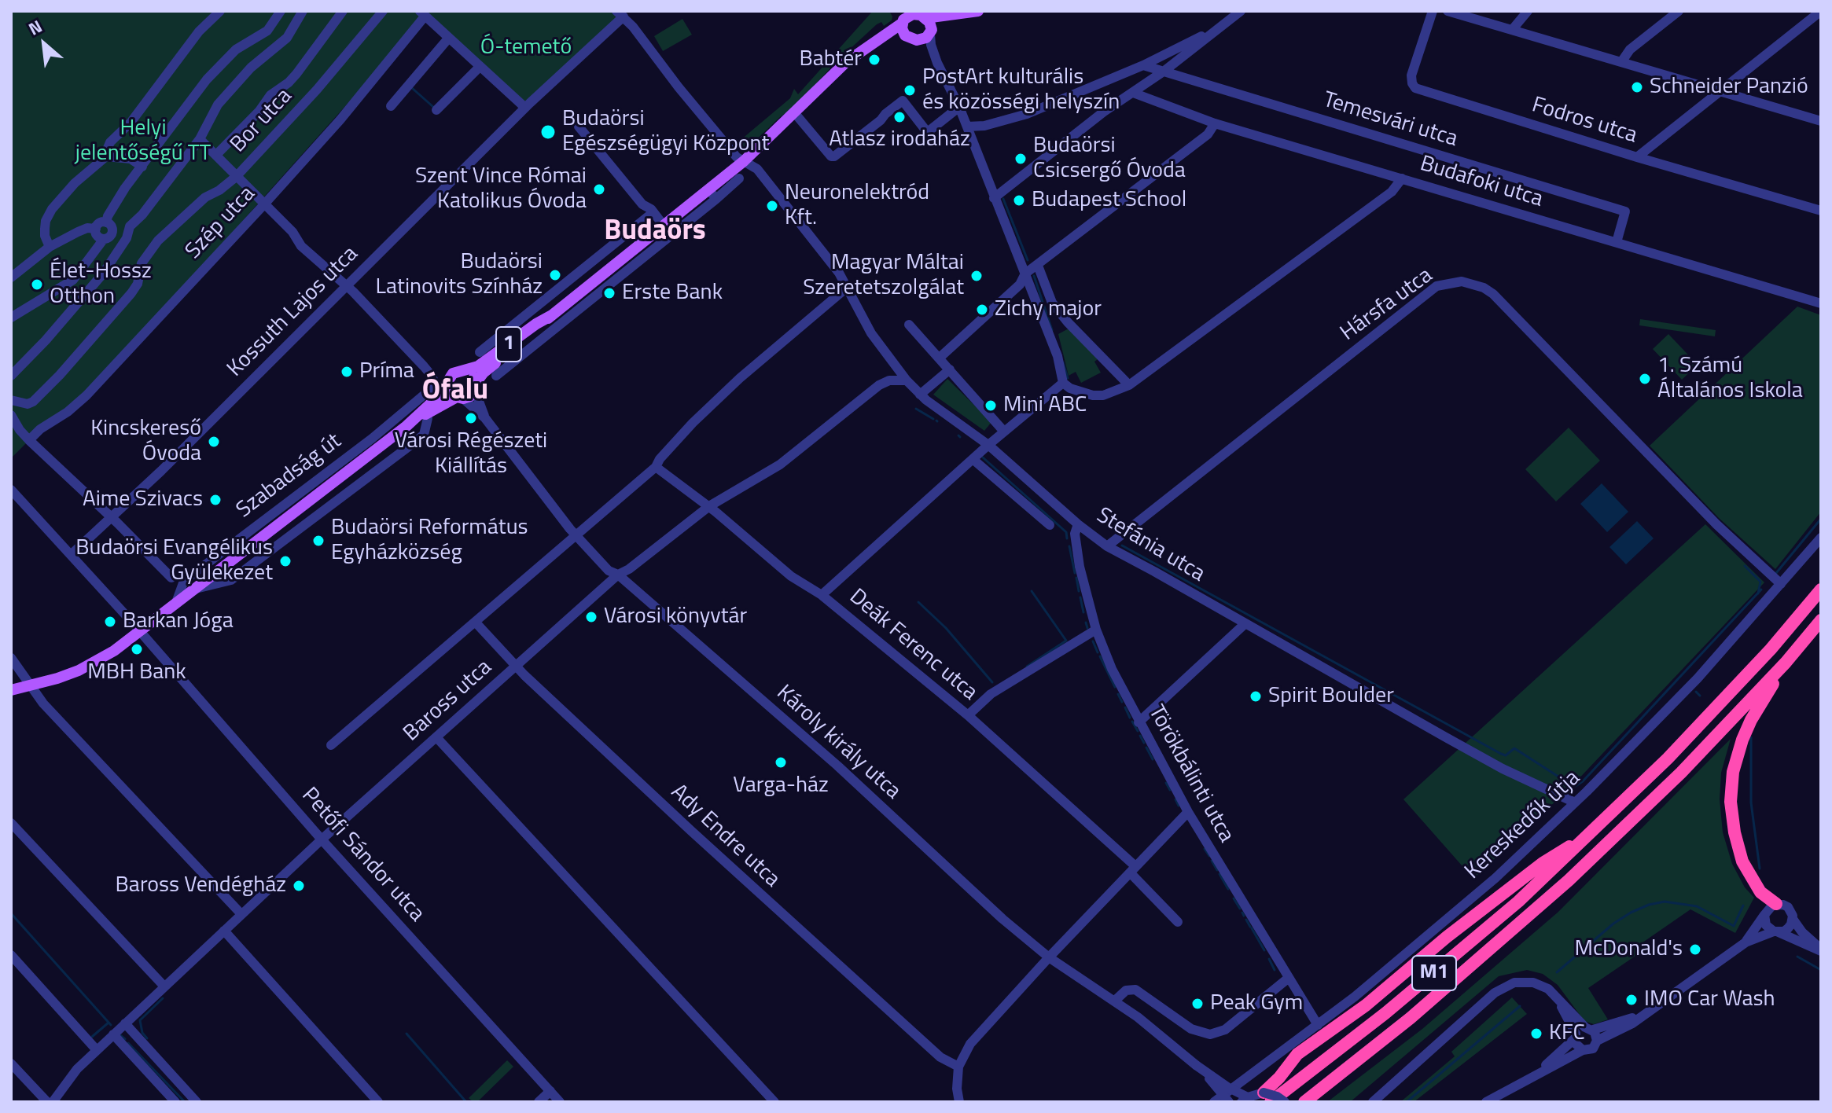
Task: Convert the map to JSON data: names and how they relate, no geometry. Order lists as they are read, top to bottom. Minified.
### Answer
{"streets":{"highway":["M1"],"main road":["1","Szabadság út"],"street":["Temesvári utca","Bor utca","Fodros utca","Budafoki utca","Szép utca","Hársfa utca","Kossuth Lajos utca","Stefánia utca","Deák Ferenc utca","Baross utca","Károly király utca","Törökbálinti utca","Kereskedők útja","Ady Endre utca","Petőfi Sándor utca"]},"crossings":[["Temesvári utca","Budafoki utca"],["Hársfa utca","Stefánia utca"],["Hársfa utca","Kereskedők útja"],["Kossuth Lajos utca","Stefánia utca"],["Kossuth Lajos utca","Petőfi Sándor utca"],["1","Szabadság út"],["1","Stefánia utca"],["1","Károly király utca"],["Szabadság út","Károly király utca"],["Szabadság út","Petőfi Sándor utca"],["Stefánia utca","Baross utca"],["Stefánia utca","Törökbálinti utca"],["Stefánia utca","Kereskedők útja"],["Deák Ferenc utca","Baross utca"],["Baross utca","Károly király utca"],["Baross utca","Ady Endre utca"],["Baross utca","Petőfi Sándor utca"],["Törökbálinti utca","Kereskedők útja"]],"districts":["Budaörs","Ófalu"],"parks":["Ó-temető","Helyi jelentőségű TT"],"places":["Babtér","Schneider Panzió","PostArt kulturális és közösségi helyszín","Atlasz irodaház","Budaörsi Egészségügyi Központ","Budaörsi Csicsergő Óvoda","Szent Vince Római Katolikus Óvoda","Budapest School","Neuronelektród Kft.","Budaörsi Latinovits Színház","Magyar Máltai Szeretetszolgálat","Élet-Hossz Otthon","Erste Bank","Zichy major","Príma","1. Számú Általános Iskola","Mini ABC","Városi Régészeti Kiállítás","Kincskereső Óvoda","Aime Szivacs","Budaörsi Református Egyházközség","Budaörsi Evangélikus Gyülekezet","Városi könyvtár","Barkan Jóga","MBH Bank","Spirit Boulder","Varga-ház","Baross Vendégház","McDonald's","IMO Car Wash","Peak Gym","KFC"],"north":"top left"}
